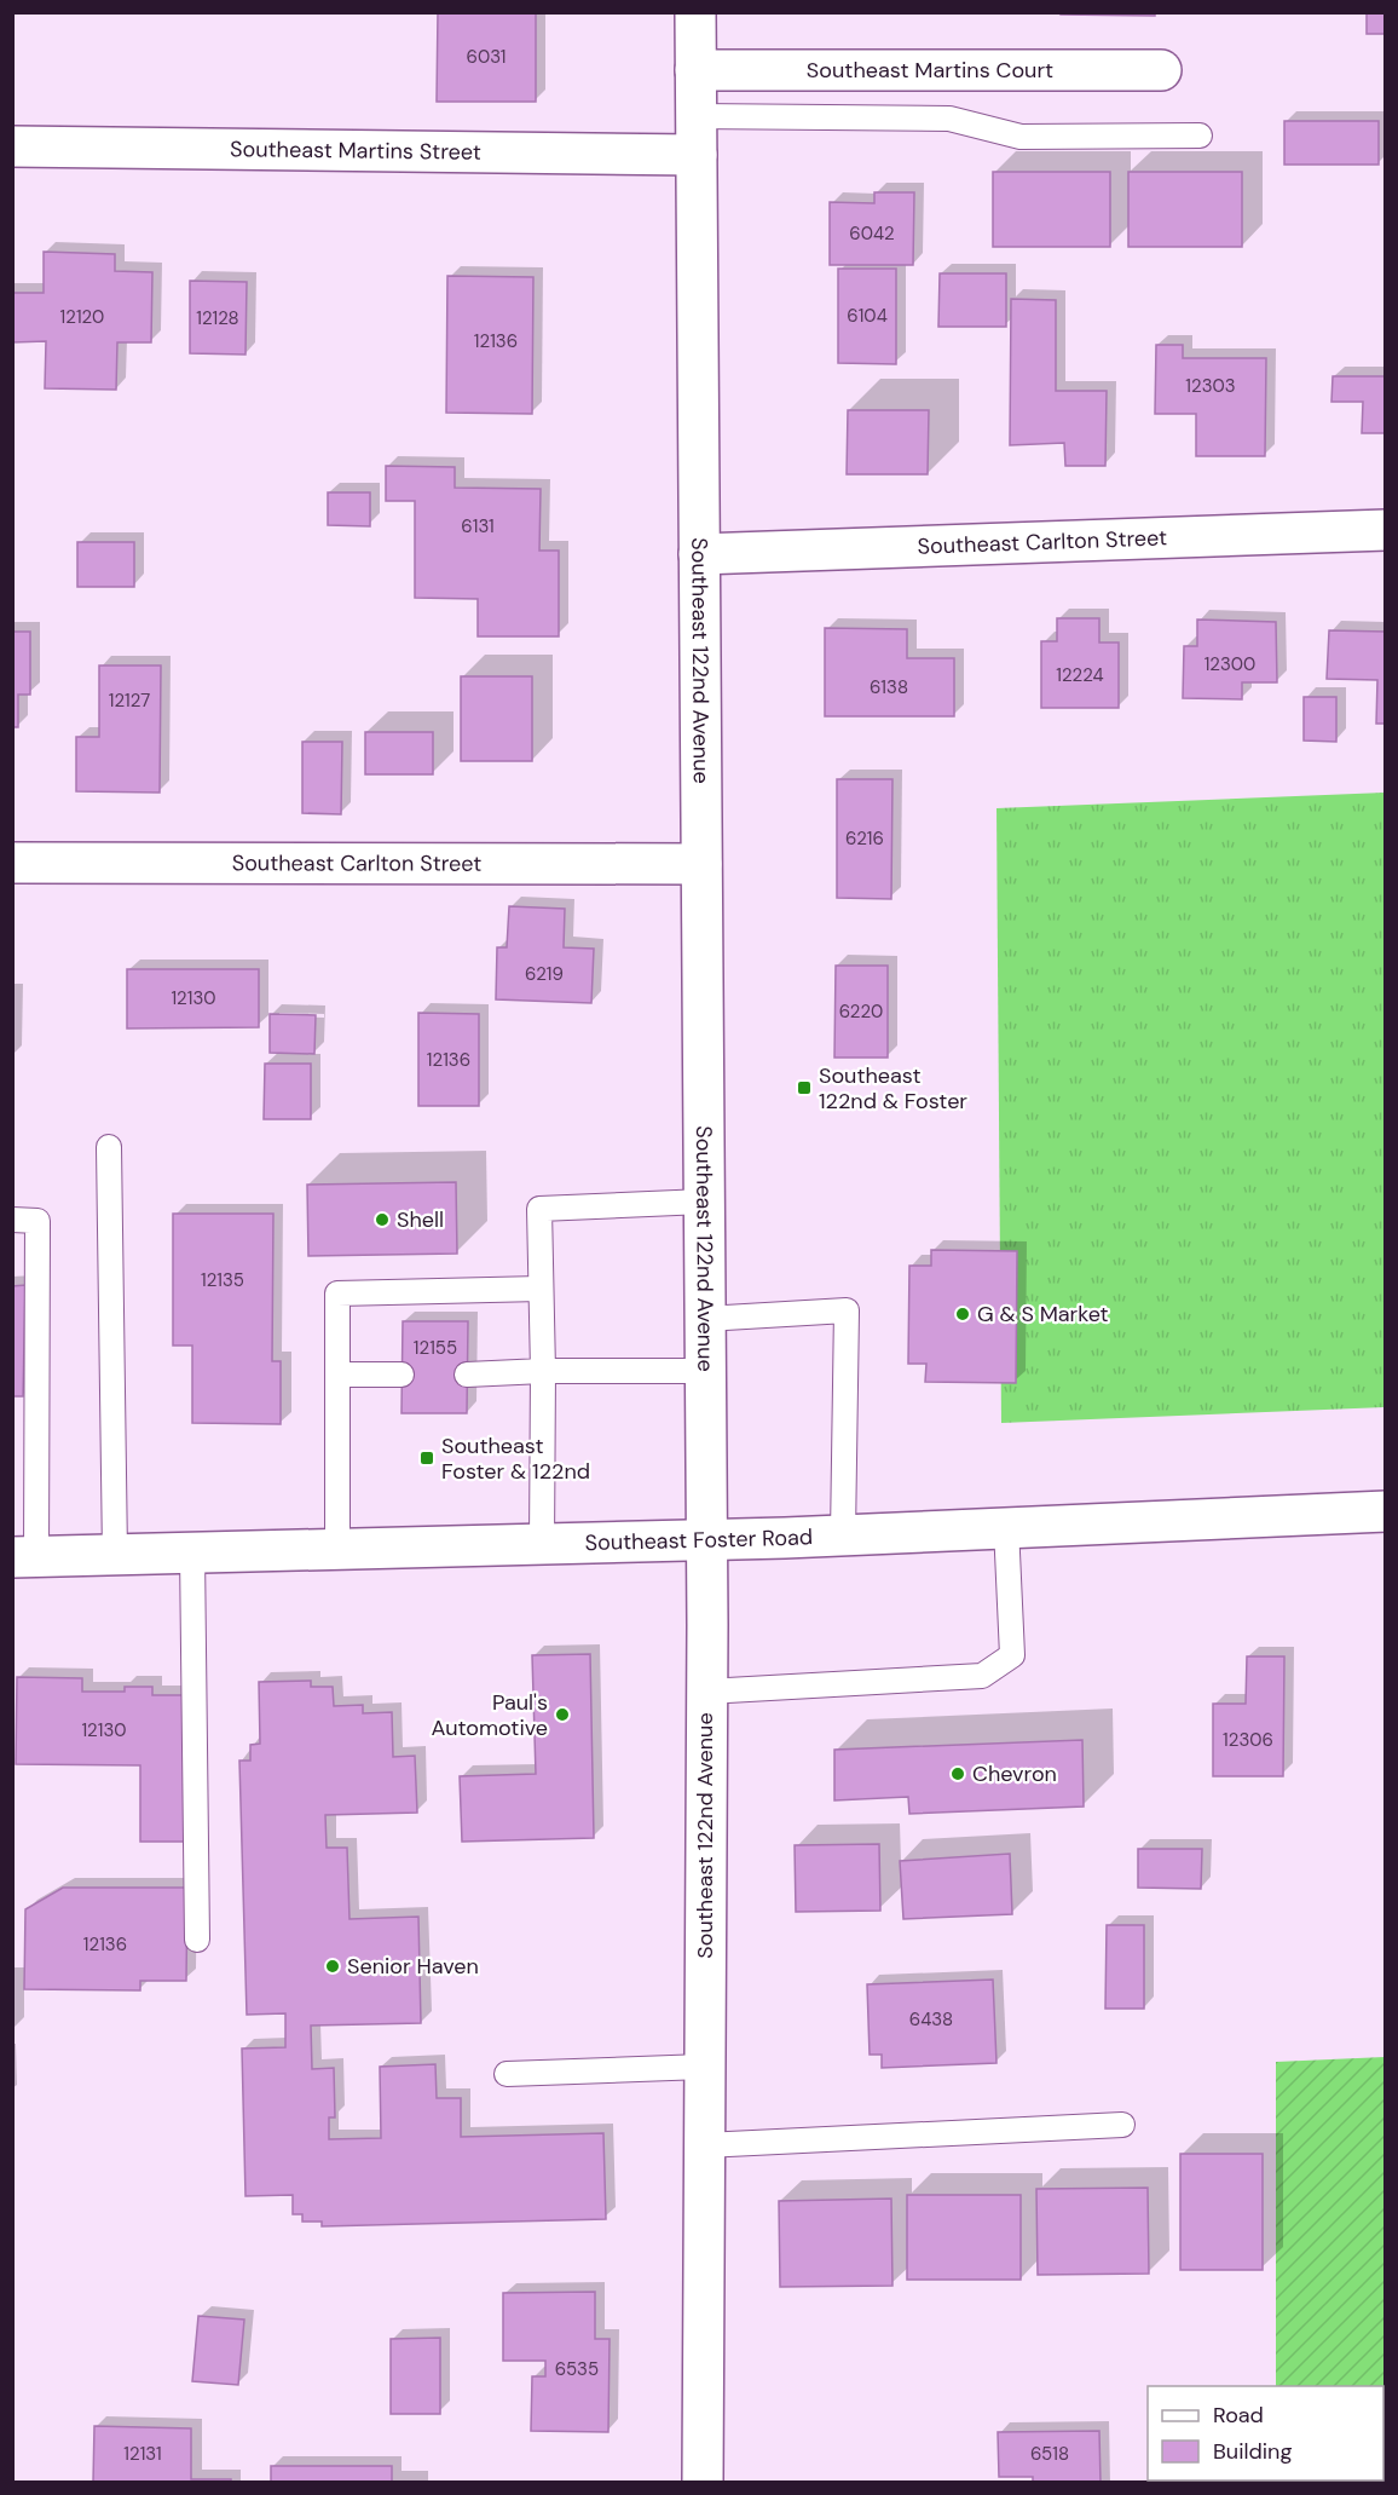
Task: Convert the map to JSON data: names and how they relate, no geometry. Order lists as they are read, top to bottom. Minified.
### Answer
{"streets":{"street":["Southeast Martins Court","Southeast Martins Street","Southeast Carlton Street","Southeast 122nd Avenue","Southeast Foster Road"]},"crossings":[["Southeast Martins Court","Southeast 122nd Avenue"],["Southeast Martins Street","Southeast 122nd Avenue"],["Southeast Carlton Street","Southeast 122nd Avenue"],["Southeast 122nd Avenue","Southeast Foster Road"]],"places":{"transit":["Southeast 122nd & Foster","Southeast Foster & 122nd"],"other":["Shell","G & S Market","Paul's Automotive","Chevron","Senior Haven"]},"house_numbers":["6031","6042","6104","12120","12128","12136","12303","6131","12300","12224","6138","12127","6216","6219","12130","6220","12136","12135","12155","12130","12306","12136","6438","6535","12131","6518"],"legend":["Road","Building"]}
